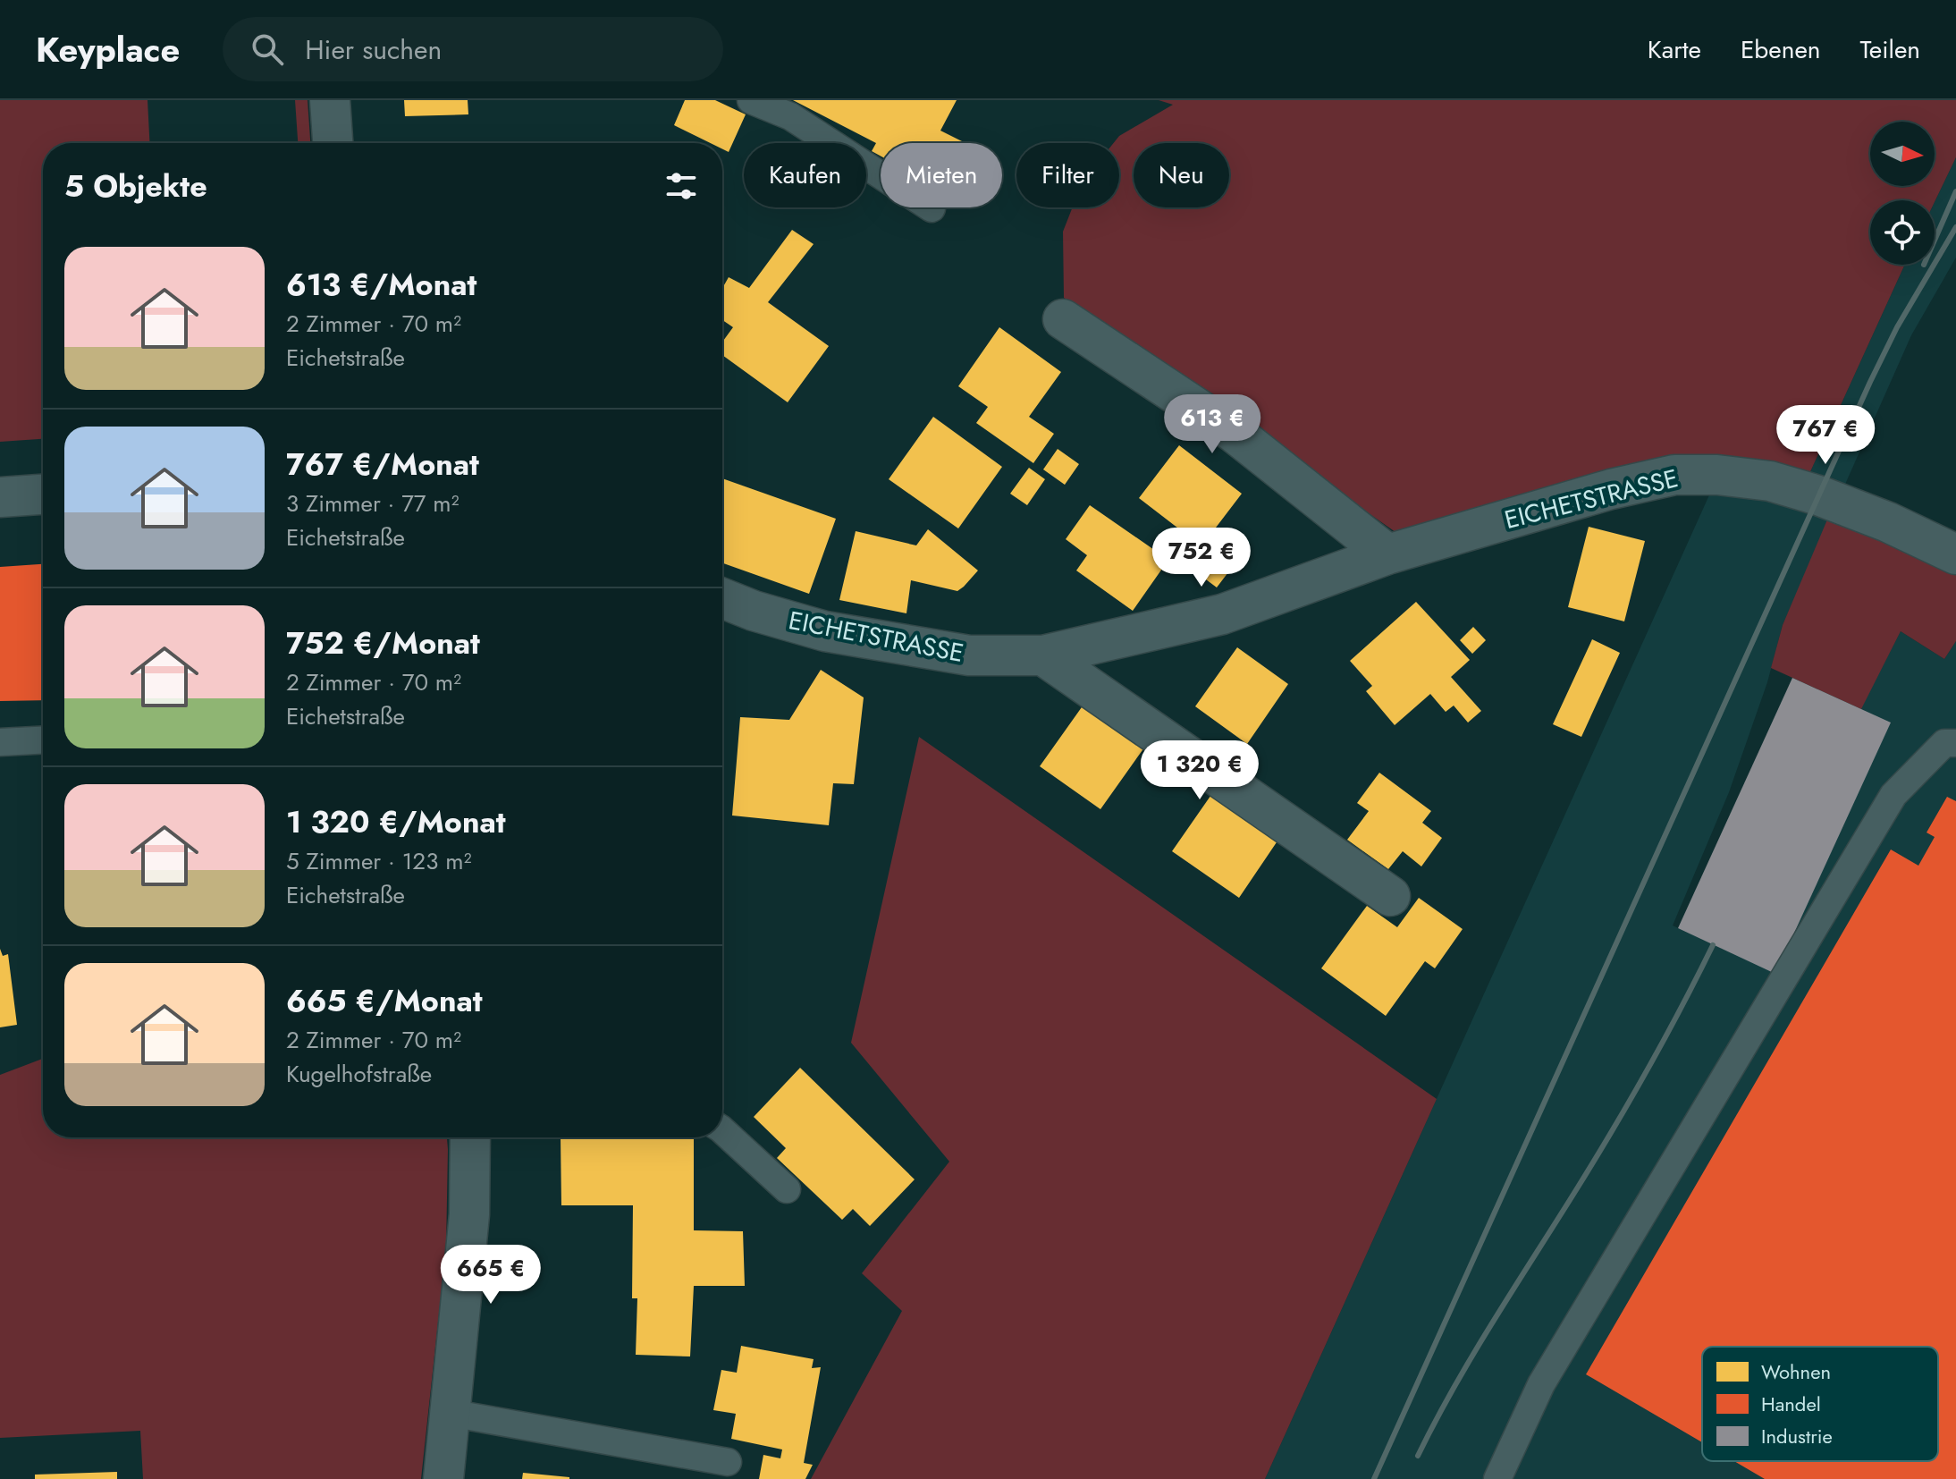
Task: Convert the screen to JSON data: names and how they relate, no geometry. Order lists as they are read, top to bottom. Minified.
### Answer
{"streets":{"street":["EICHETSTRASSE"]},"legend":["Wohnen","Handel","Industrie"],"north":"right","page":{"header":"Keyplace","search":"Hier suchen","nav":["Karte","Ebenen","Teilen"],"chip":["Kaufen","Mieten","Filter","Neu"],"heading":"5 Objekte","list":[{"name":"613 €/Monat","note":"2 Zimmer · 70 m² · Eichetstraße"},{"name":"767 €/Monat","note":"3 Zimmer · 77 m² · Eichetstraße"},{"name":"752 €/Monat","note":"2 Zimmer · 70 m² · Eichetstraße"},{"name":"1 320 €/Monat","note":"5 Zimmer · 123 m² · Eichetstraße"},{"name":"665 €/Monat","note":"2 Zimmer · 70 m² · Kugelhofstraße"}],"price":["613 €","767 €","752 €","1 320 €","665 €"]}}
